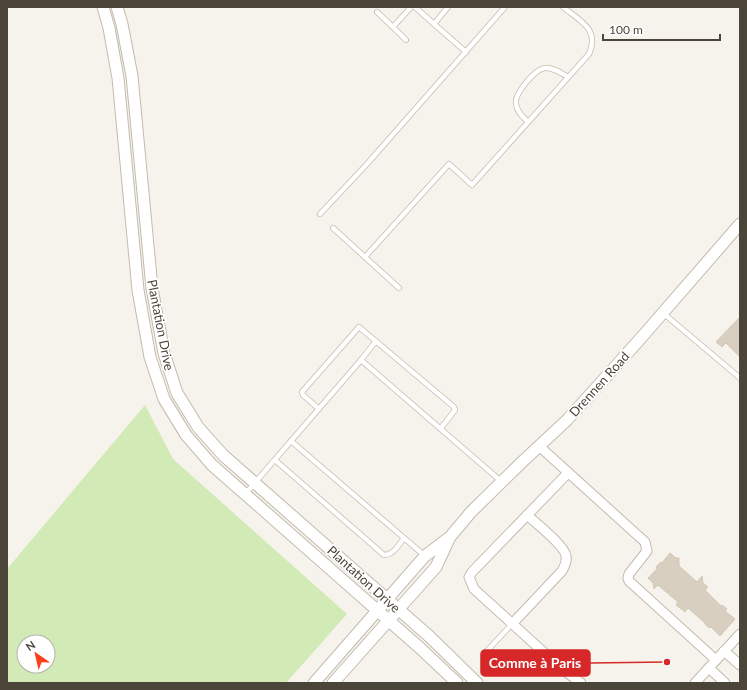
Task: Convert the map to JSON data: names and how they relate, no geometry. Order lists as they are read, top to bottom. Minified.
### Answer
{"streets":{"street":["Plantation Drive","Drennen Road"]},"crossings":[["Plantation Drive","Drennen Road"]],"places":["Comme à Paris"],"scale_bar":"100 m","north":"top left"}
